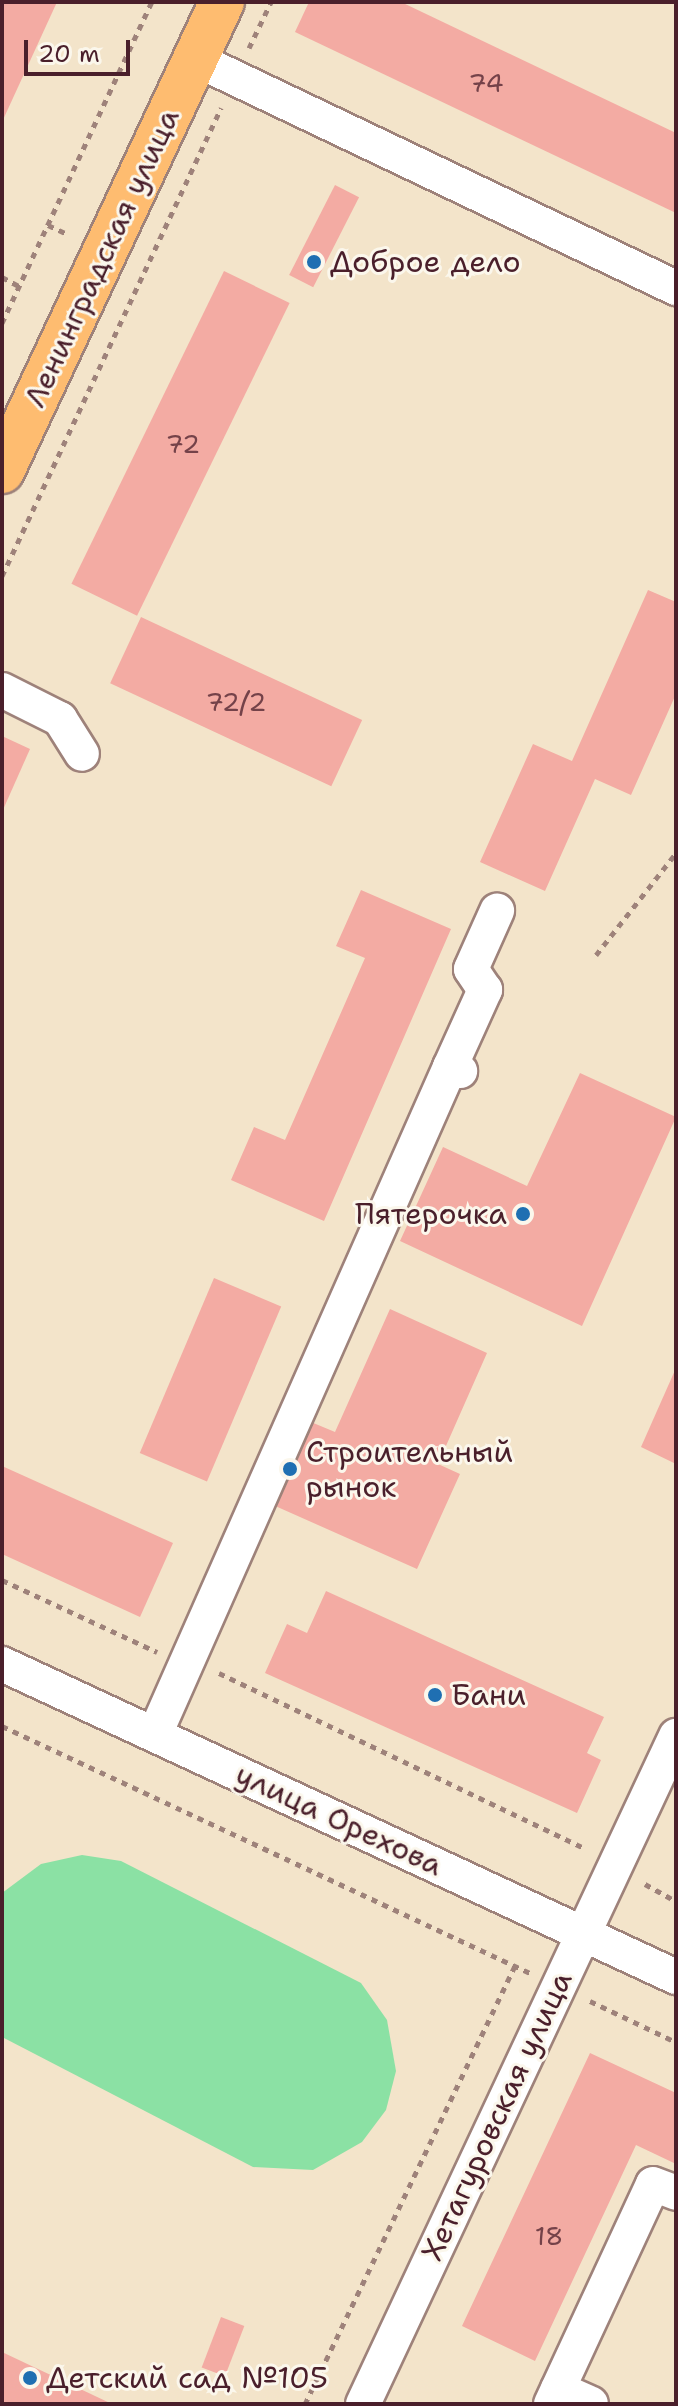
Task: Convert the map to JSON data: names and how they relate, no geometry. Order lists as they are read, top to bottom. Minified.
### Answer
{"streets":{"main road":["Ленинградская улица"],"street":["улица Орехова","Хетагуровская улица"]},"crossings":[["улица Орехова","Хетагуровская улица"]],"places":["Доброе дело","Пятерочка","Строительный рынок","Бани","Детский сад №105"],"house_numbers":["74","72","72/2","18"],"scale_bar":"20 m"}
